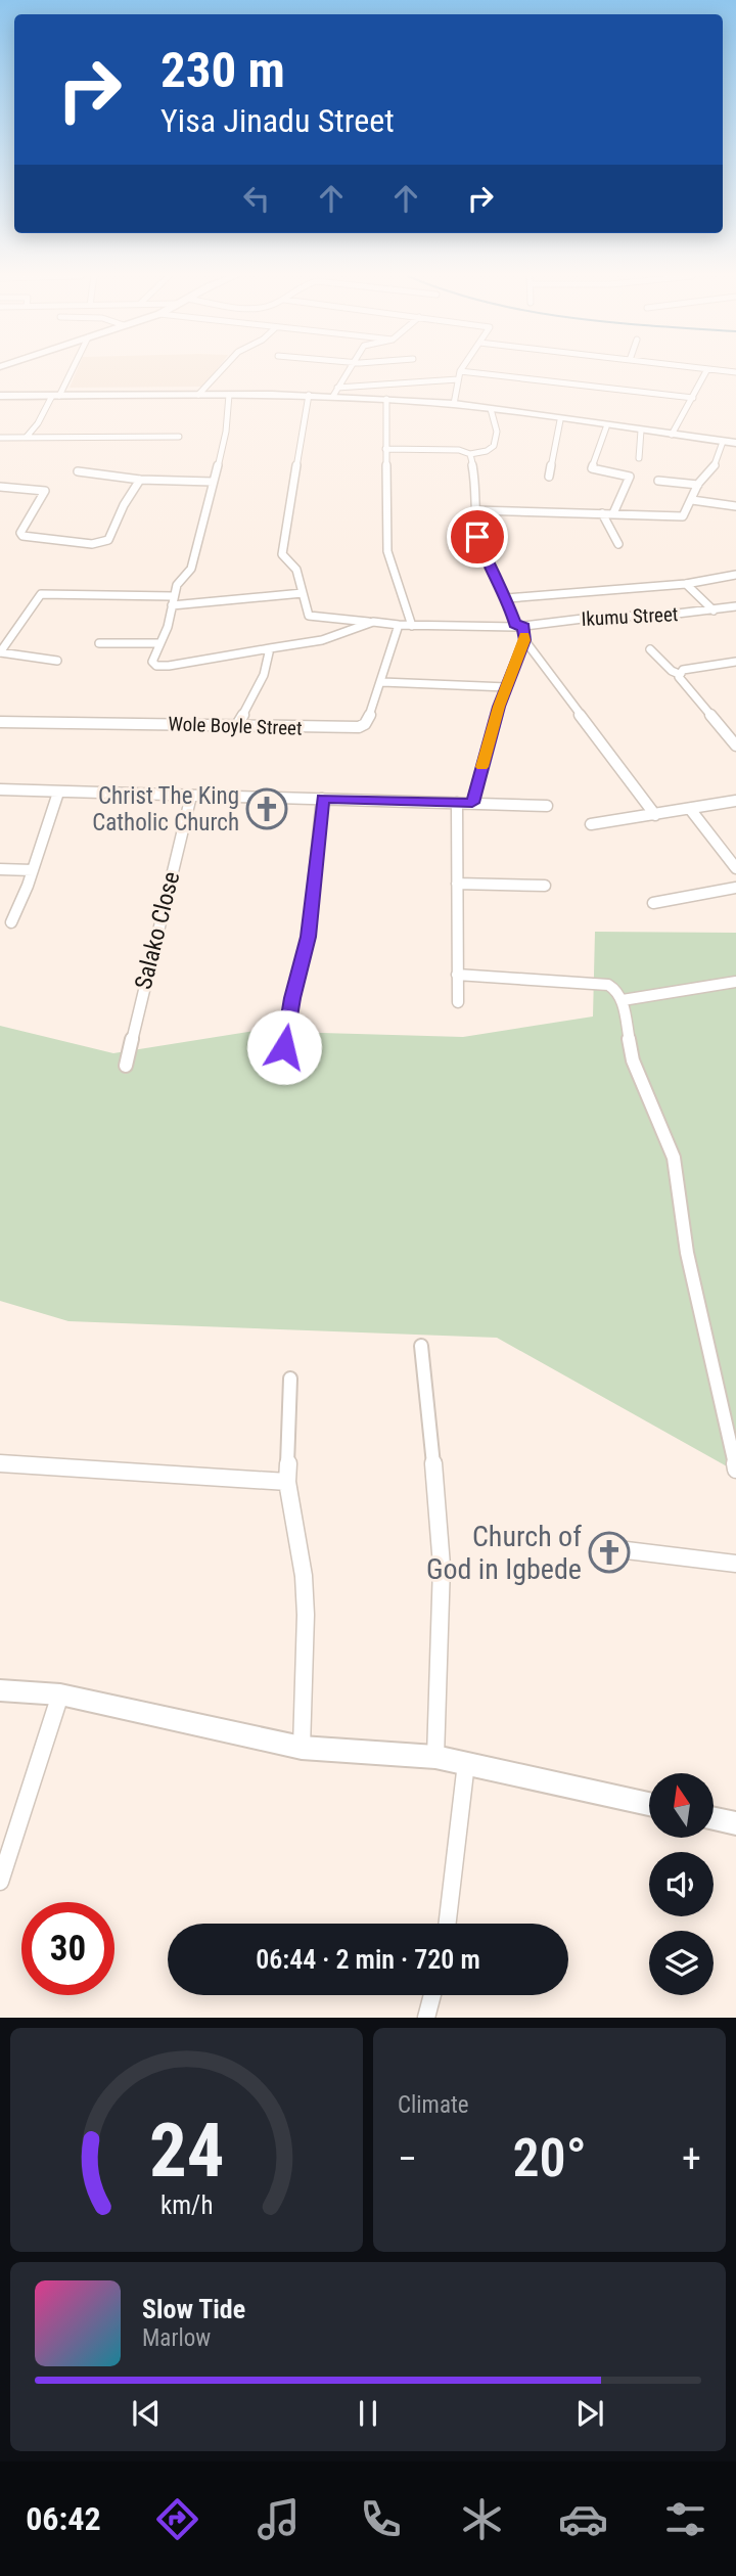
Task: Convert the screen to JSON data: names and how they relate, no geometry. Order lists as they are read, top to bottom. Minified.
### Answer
{"streets":{"street":["Ikumu Street","Wole Boyle Street","Salako Close"]},"crossings":[["Ikumu Street","Wole Boyle Street"]],"places":{"church":["Christ The King Catholic Church","Church of God in Igbede"]},"north":"top","page":{"turn":["230 m","Yisa Jinadu Street"],"limit":"30","trip":"06:44 · 2 min · 720 m","tile":"Climate","heat":["−","20°","+"],"song":["Slow Tide","Marlow"],"tabs":"06:42","gauge":["24","km/h"]}}
